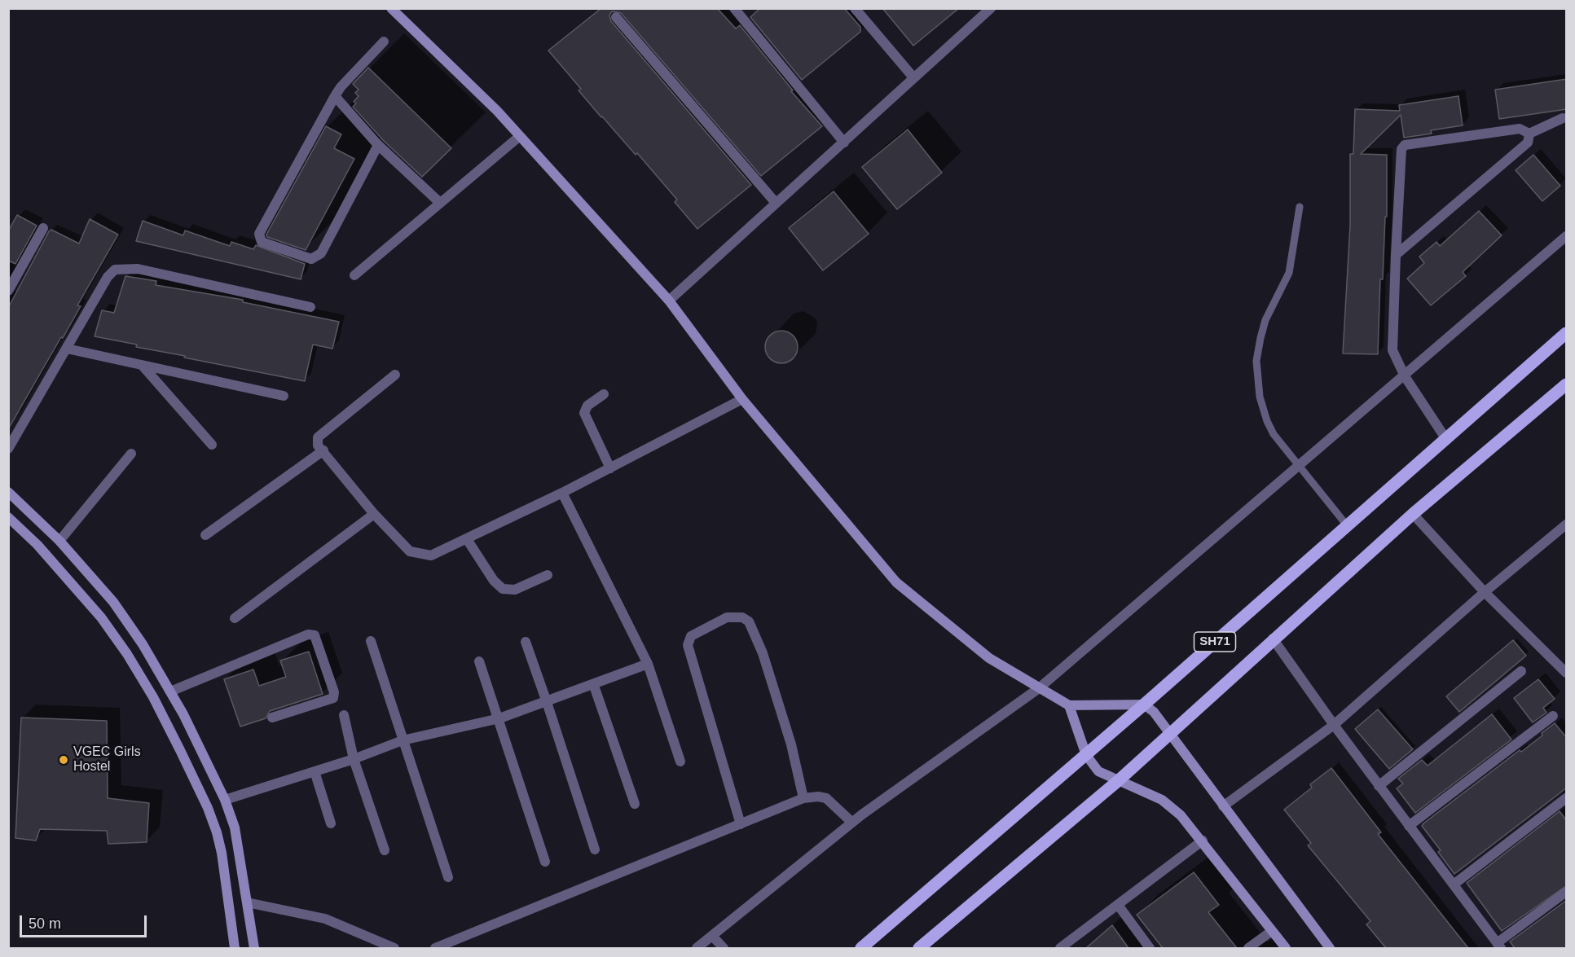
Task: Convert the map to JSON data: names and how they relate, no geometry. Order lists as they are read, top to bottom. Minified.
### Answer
{"streets":{"main road":["SH71"]},"places":["VGEC Girls Hostel"],"scale_bar":"50 m"}
